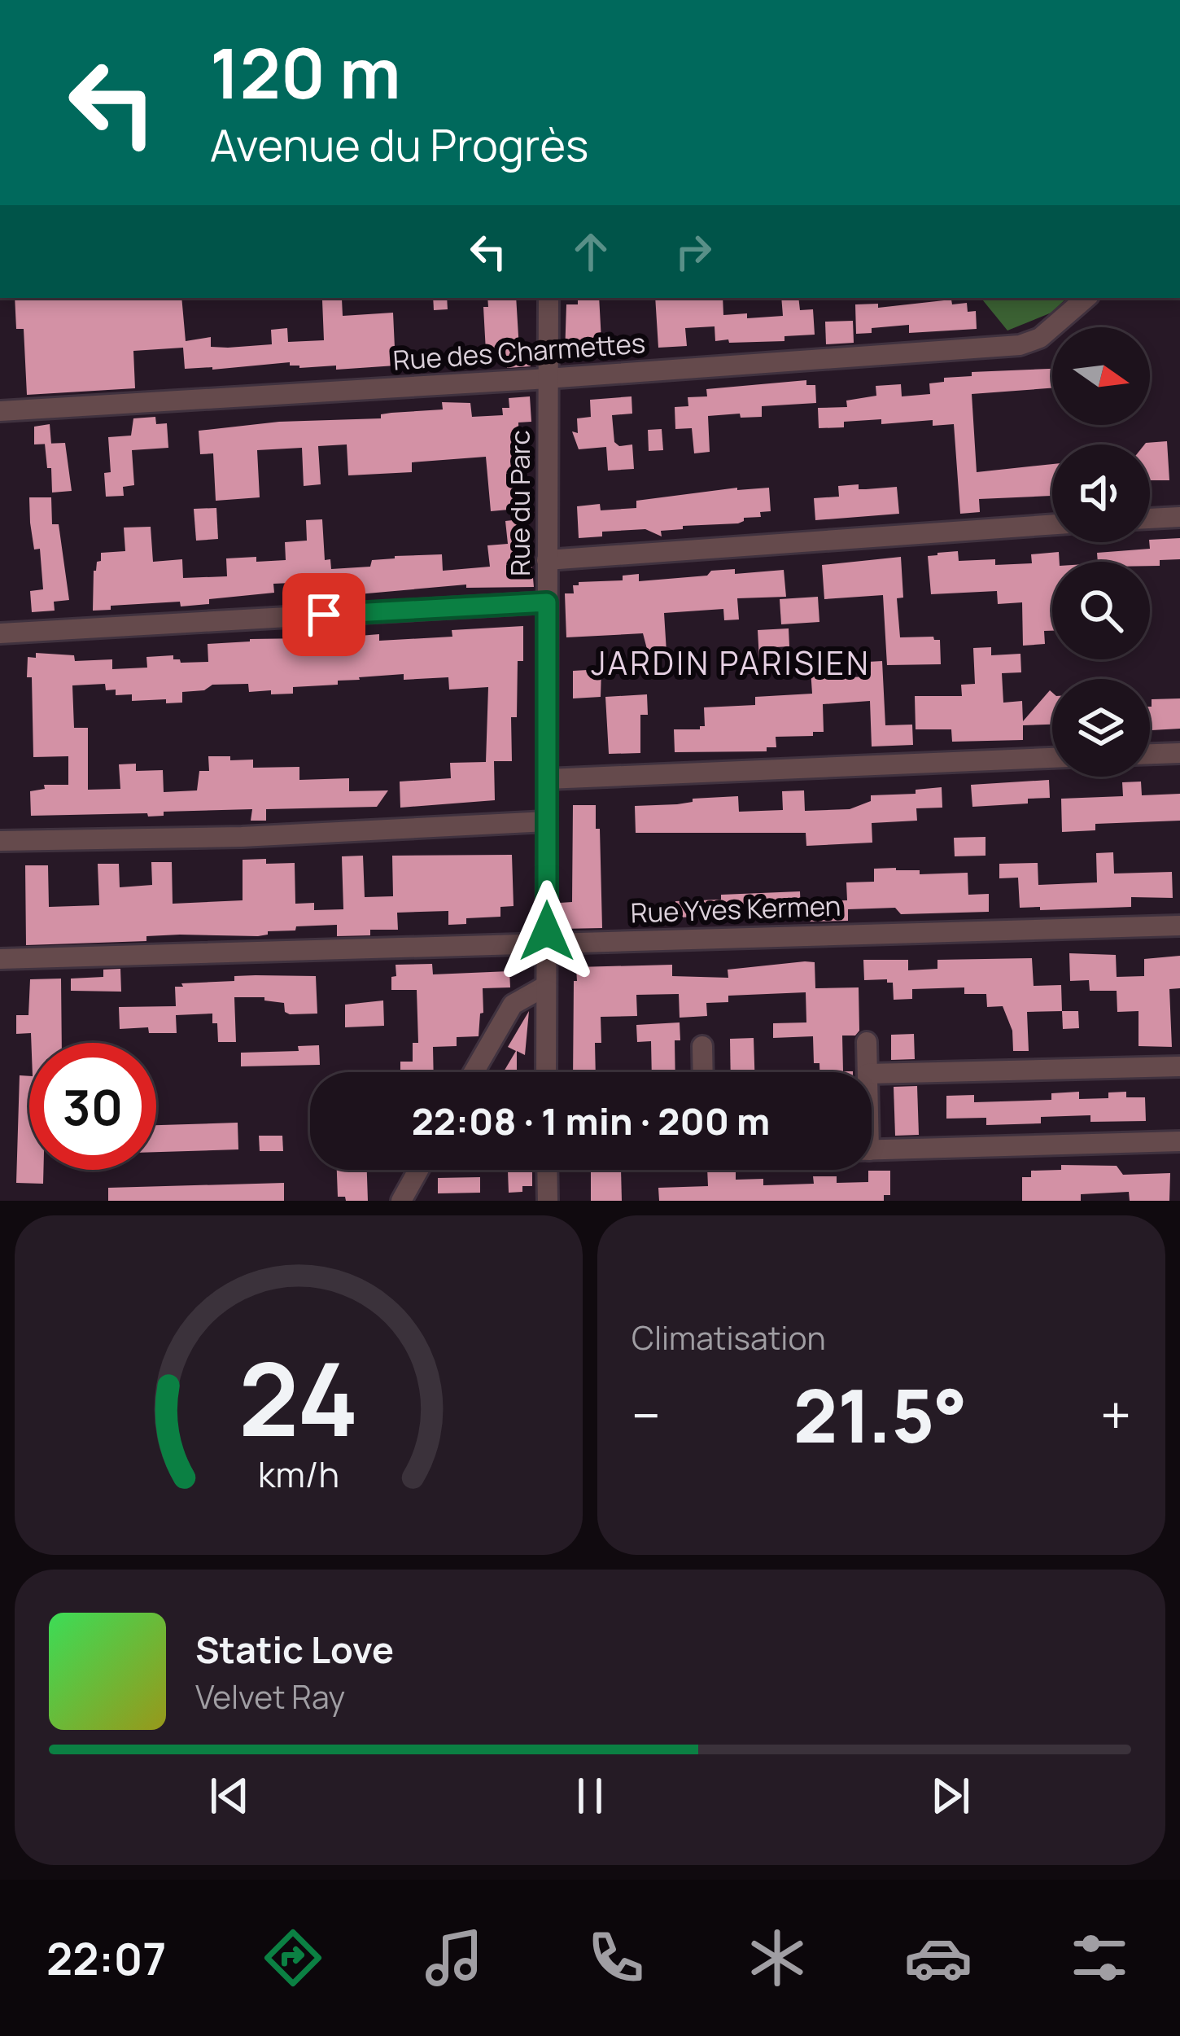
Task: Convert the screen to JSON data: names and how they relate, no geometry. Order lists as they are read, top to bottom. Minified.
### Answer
{"streets":{"street":["Rue des Charmettes","Rue du Parc","Rue Yves Kermen"]},"crossings":[["Rue des Charmettes","Rue du Parc"],["Rue du Parc","Rue Yves Kermen"]],"districts":["JARDIN PARISIEN"],"north":"right","page":{"turn":["120 m","Avenue du Progrès"],"limit":"30","trip":"22:08 · 1 min · 200 m","tile":"Climatisation","heat":["−","21.5°","+"],"song":["Static Love","Velvet Ray"],"tabs":"22:07","gauge":["24","km/h"]}}
